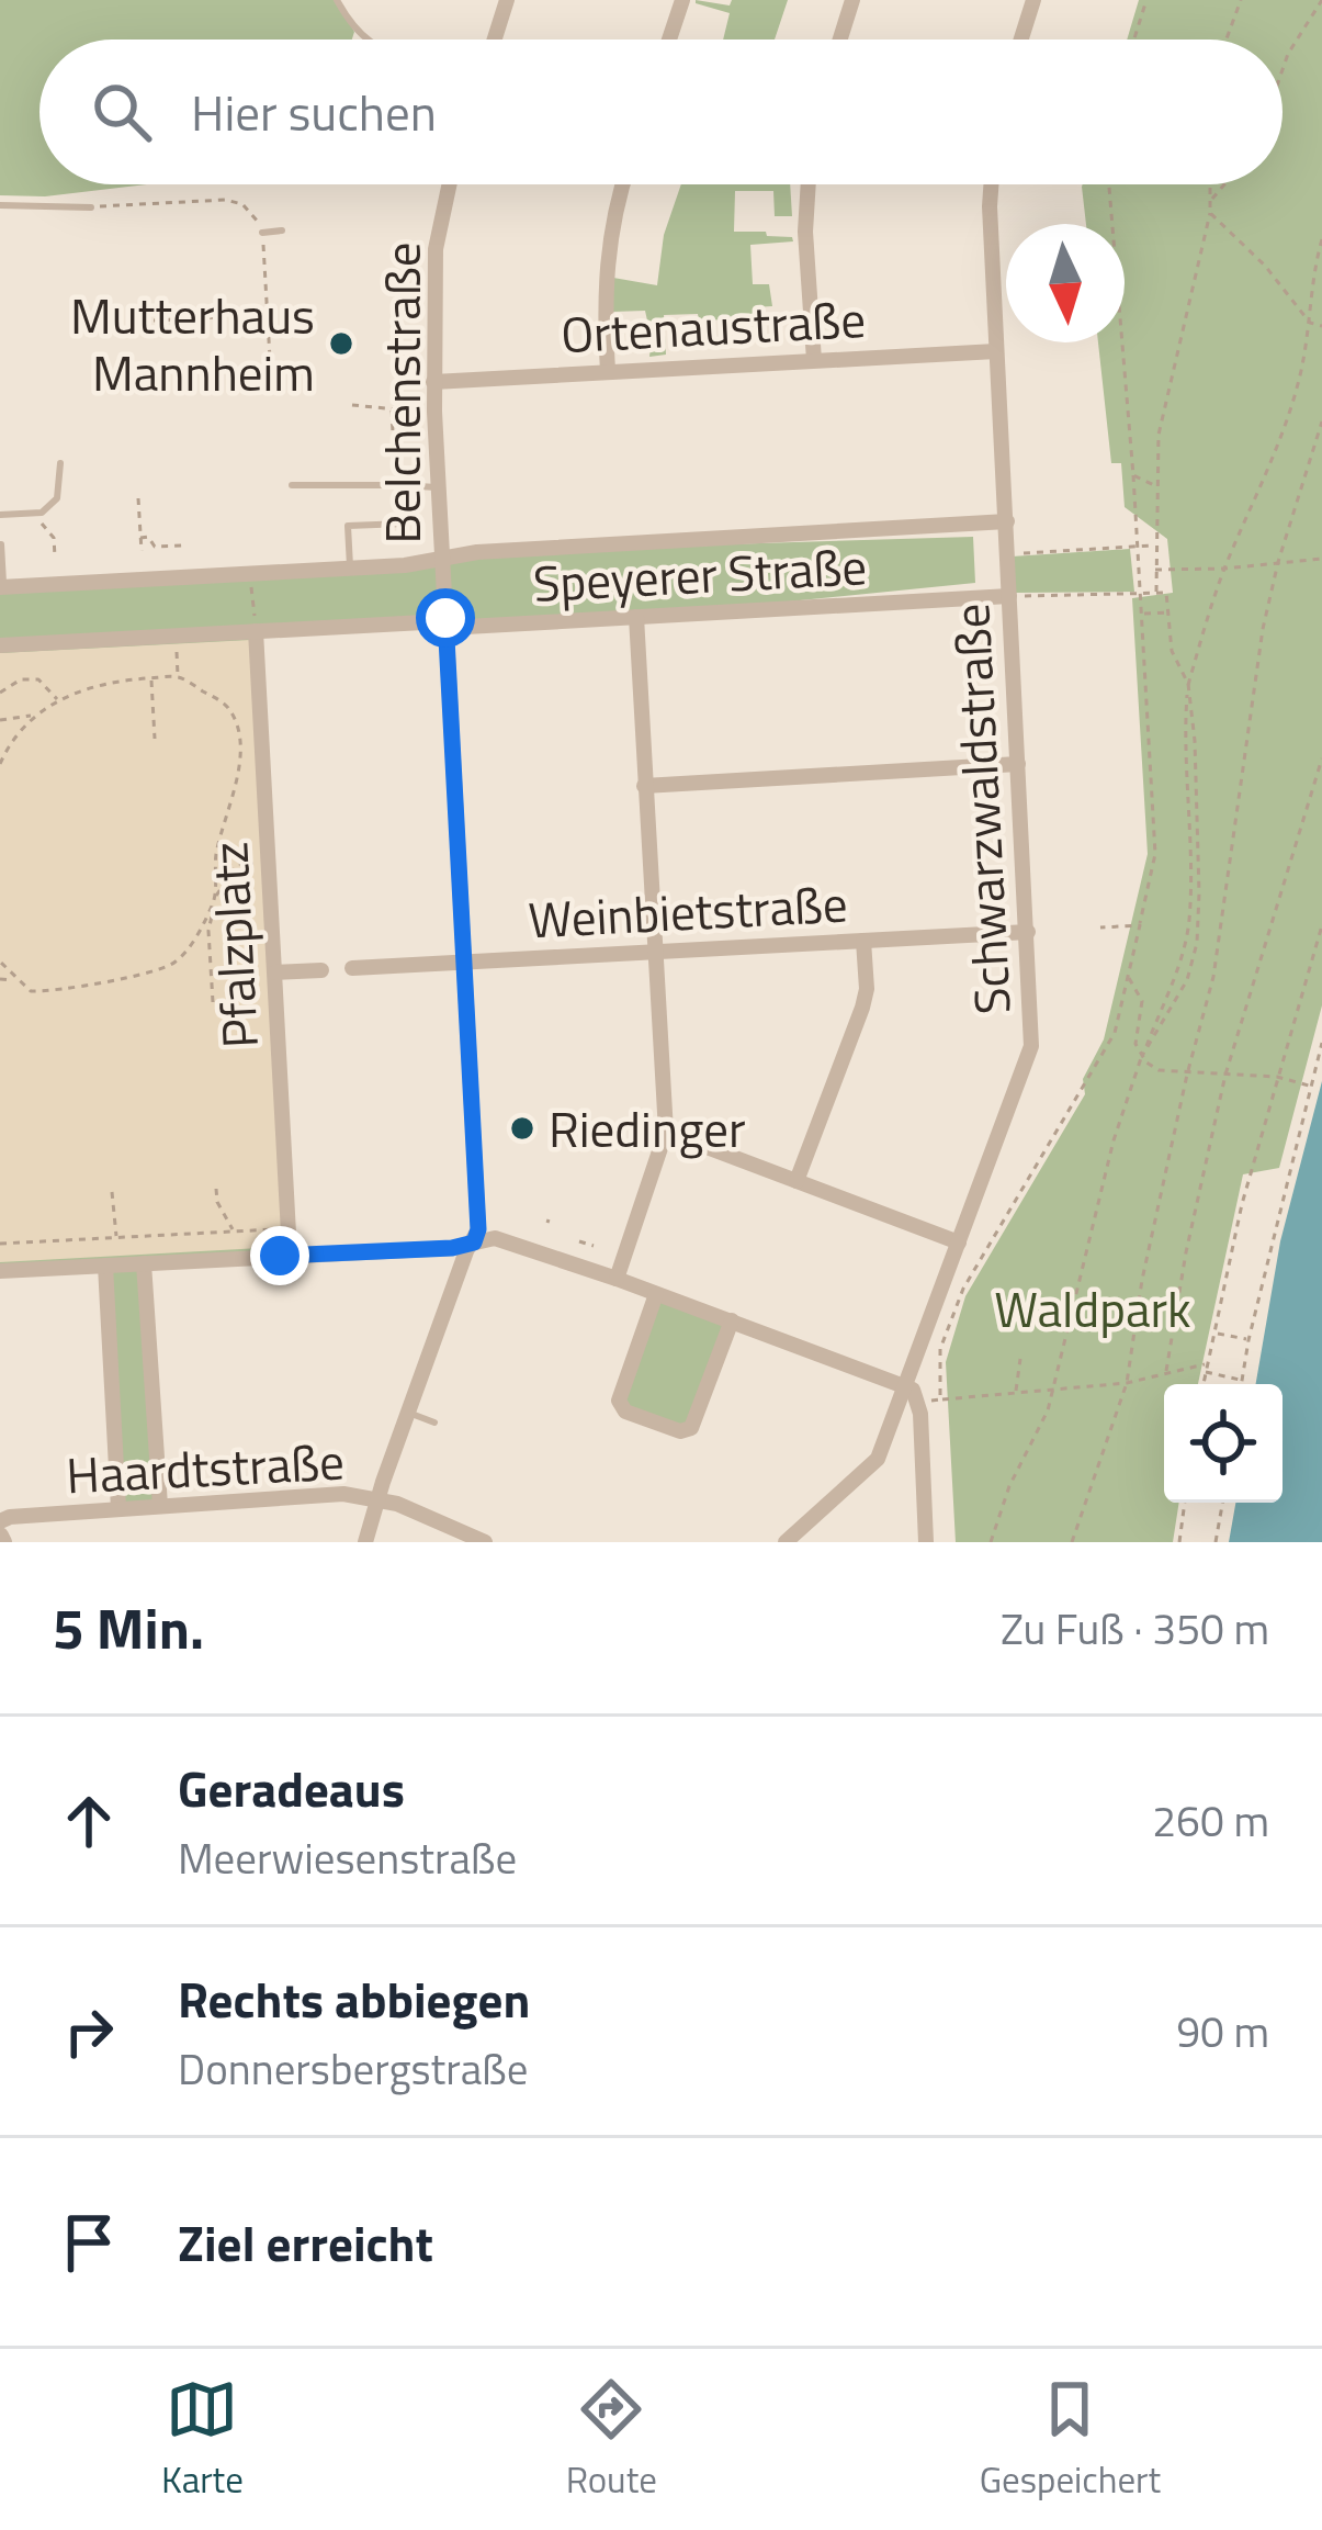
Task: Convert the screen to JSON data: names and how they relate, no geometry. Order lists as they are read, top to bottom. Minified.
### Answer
{"streets":{"street":["Ortenaustraße","Belchenstraße","Speyerer Straße","Schwarzwaldstraße","Weinbietstraße","Pfalzplatz","Haardtstraße"]},"crossings":[["Ortenaustraße","Belchenstraße"],["Ortenaustraße","Schwarzwaldstraße"],["Belchenstraße","Speyerer Straße"],["Belchenstraße","Weinbietstraße"],["Speyerer Straße","Schwarzwaldstraße"],["Speyerer Straße","Pfalzplatz"],["Schwarzwaldstraße","Weinbietstraße"]],"parks":["Waldpark"],"places":["Mutterhaus Mannheim","Riedinger"],"north":"bottom","page":{"search":"Hier suchen","heading":["5 Min.","Zu Fuß · 350 m"],"list":[["Geradeaus","Meerwiesenstraße","260 m"],["Rechts abbiegen","Donnersbergstraße","90 m"],"Ziel erreicht"],"nav":["Karte","Route","Gespeichert"]}}
